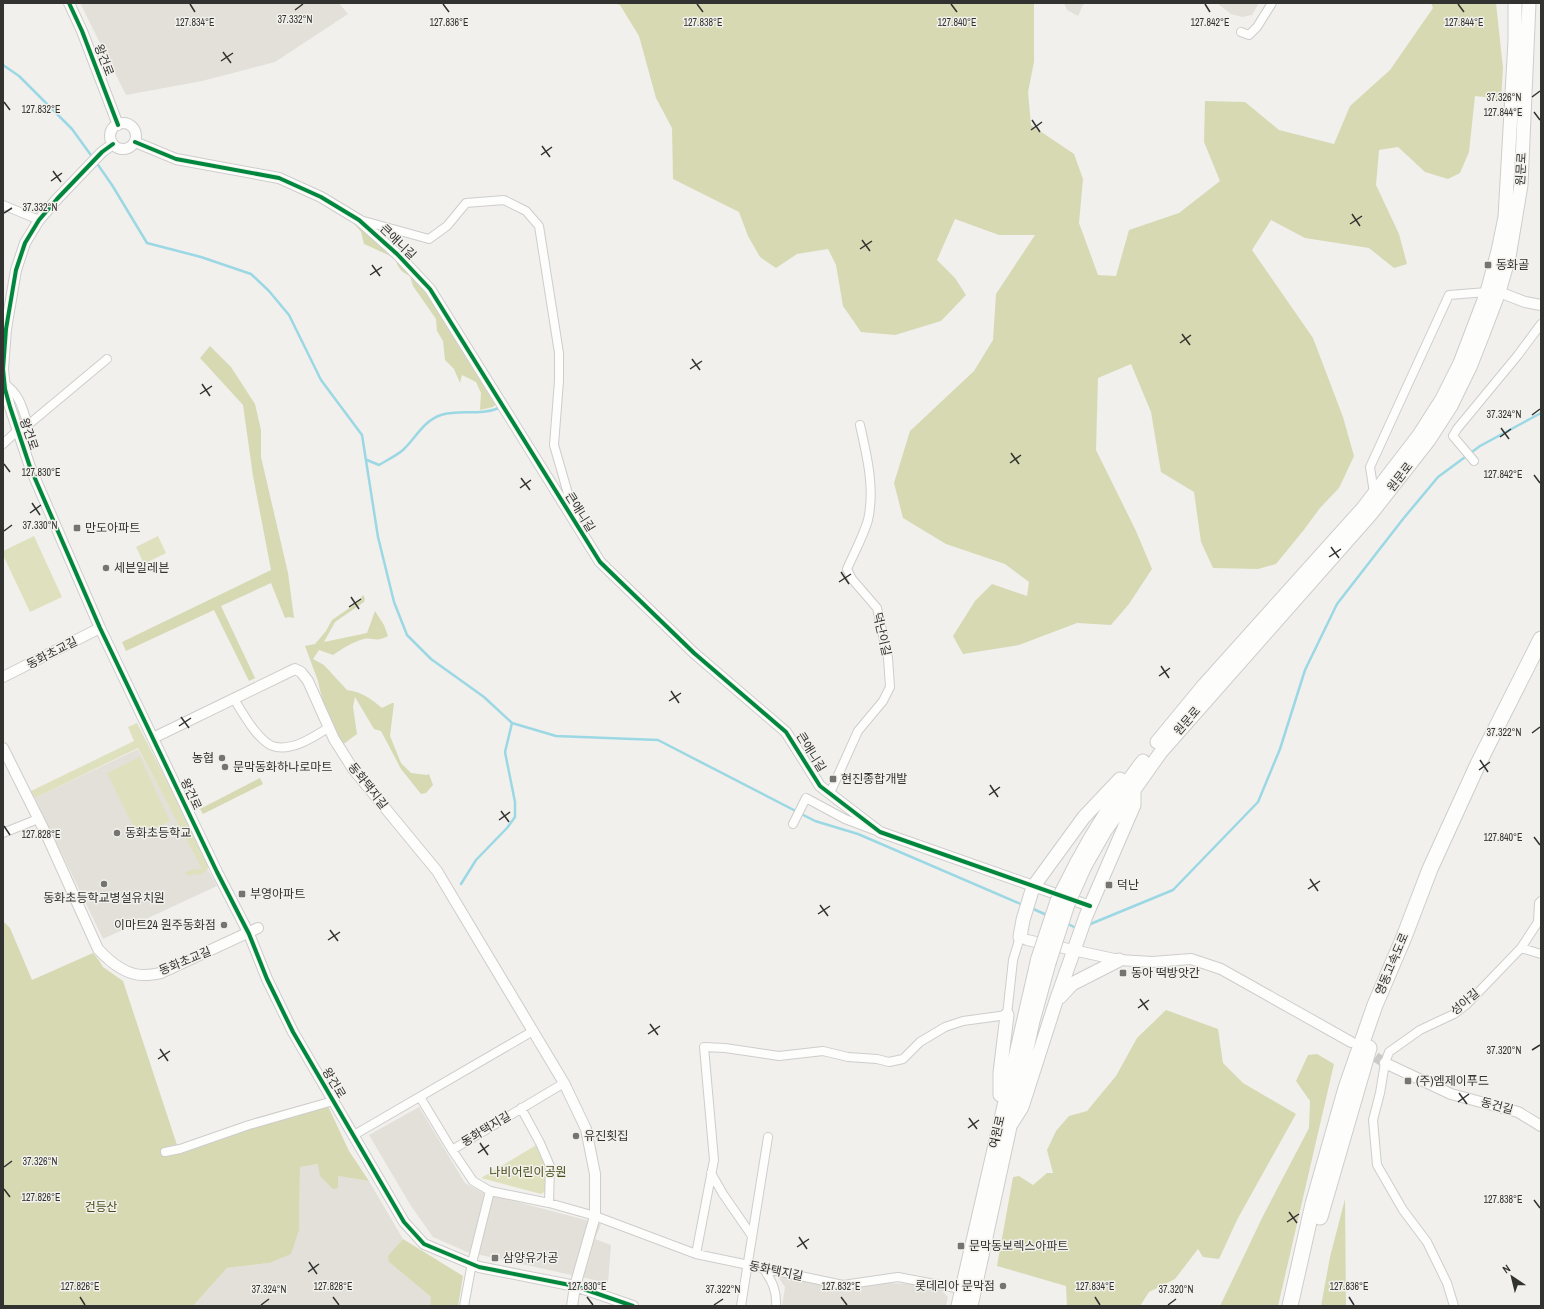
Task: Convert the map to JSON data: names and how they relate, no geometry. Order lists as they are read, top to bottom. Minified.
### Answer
{"streets":{"highway":["원문로","영동고속도로","여원로"],"street":["왕건로","큰애니길","덕난이길","동화초교길","동화택지길","성아길","동건길"]},"crossings":[["왕건로","큰애니길"],["왕건로","동화초교길"],["왕건로","동화택지길"],["원문로","여원로"],["큰애니길","덕난이길"],["동화택지길","여원로"],["성아길","동건길"]],"parks":["나비어린이공원","건등산"],"places":{"transit":["동화골","만도아파트","현진종합개발","덕난","부영아파트","동아 떡방앗간","(주)엠제이푸드","문막동보렉스아파트","삼양유가공"],"other":["세븐일레븐","농협","문막동화하나로마트","동화초등학교","동화초등학교병설유치원","이마트24 원주동화점","유진횟집","롯데리아 문막점"]},"north":"top left","coordinates":["37.332°N","127.834°E","127.836°E","127.838°E","127.840°E","127.842°E","127.844°E","37.326°N","127.832°E","37.324°N","127.830°E","37.330°N","37.322°N","127.828°E","37.320°N","127.826°E"]}
